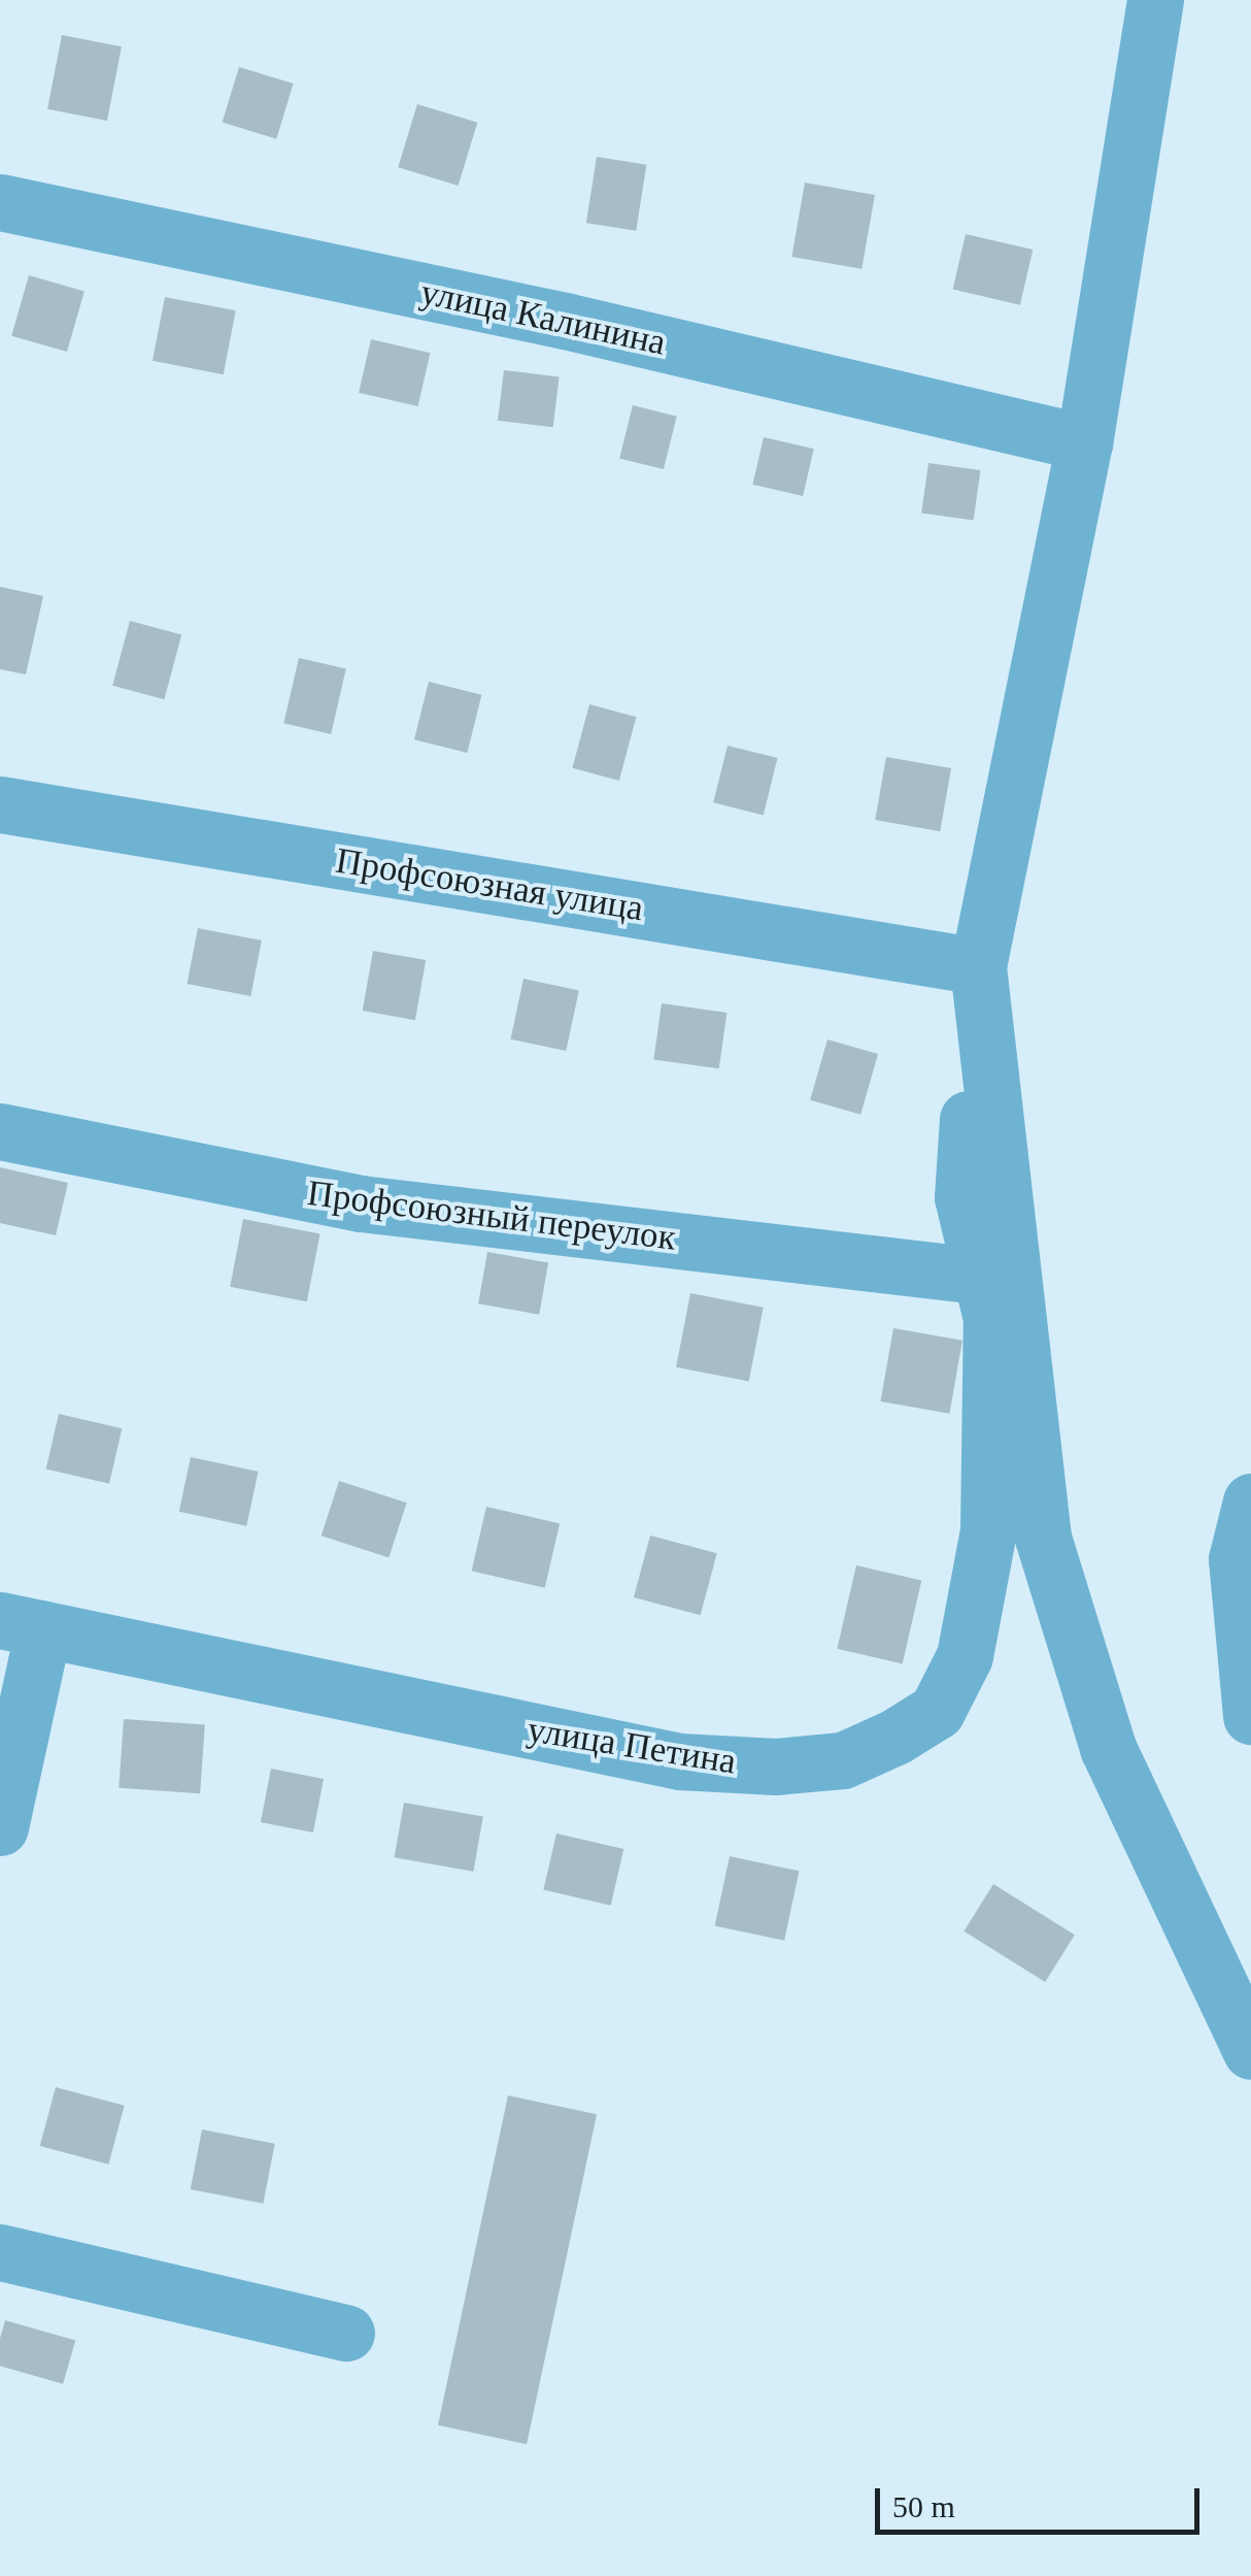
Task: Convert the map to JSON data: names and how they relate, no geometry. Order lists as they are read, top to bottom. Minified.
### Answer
{"streets":{"street":["улица Калинина","Профсоюзная улица","Профсоюзный переулок","улица Петина"]},"crossings":[["Профсоюзная улица","улица Петина"],["Профсоюзный переулок","улица Петина"]],"scale_bar":"50 m"}
